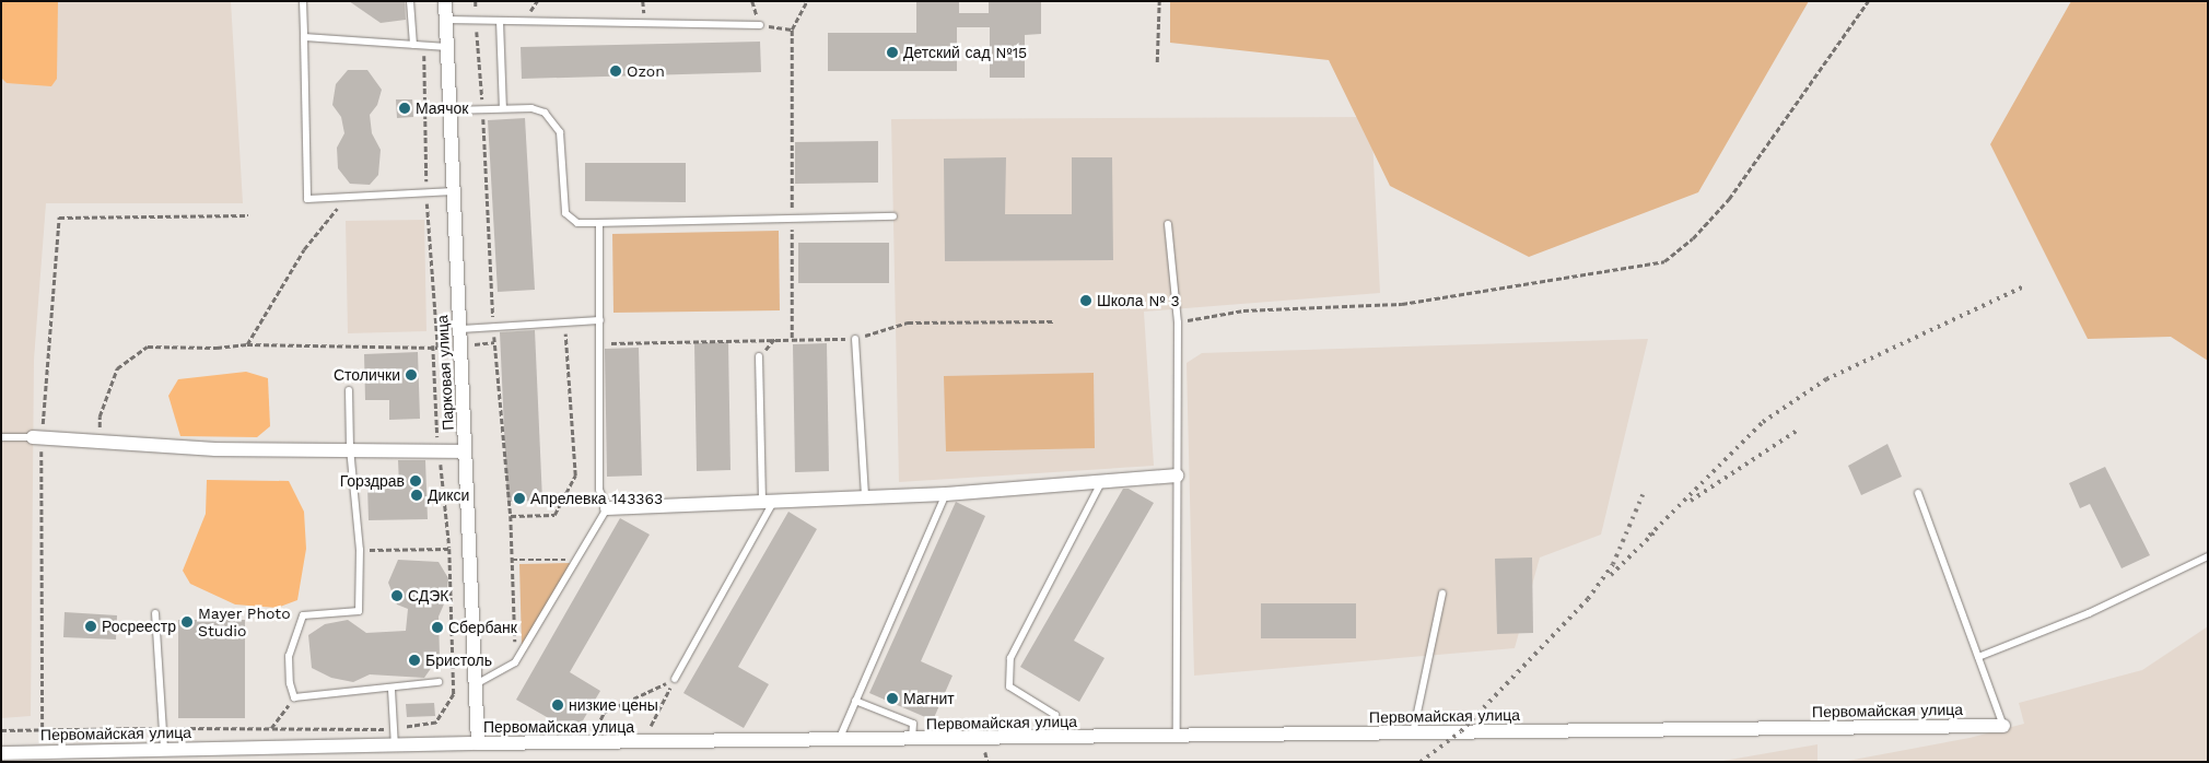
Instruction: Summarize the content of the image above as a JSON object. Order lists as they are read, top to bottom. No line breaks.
{"streets":{"street":["Парковая улица","Первомайская улица"]},"crossings":[["Парковая улица","Первомайская улица"]],"places":["Детский сад №15","Ozon","Маячок","Школа № 3","Столички","Горздрав","Дикси","Апрелевка 143363","СДЭК","Mayer Photo Studio","Росреестр","Сбербанк","Бристоль","Магнит","низкие цены"]}
